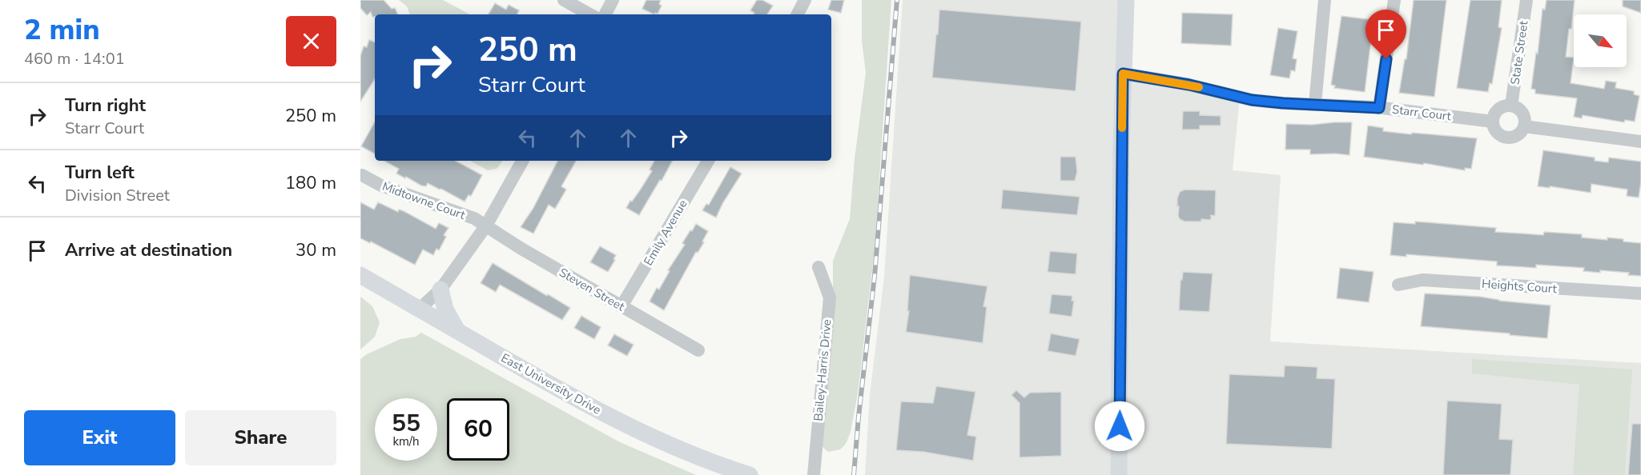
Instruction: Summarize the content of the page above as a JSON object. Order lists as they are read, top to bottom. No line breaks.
{"streets":{"main road":["East University Drive"],"street":["State Street","Starr Court","Midtowne Court","Emily Avenue","Heights Court","Steven Street","Bailey-Harris Drive"]},"crossings":[["State Street","Starr Court"],["Midtowne Court","Steven Street"],["Emily Avenue","Steven Street"]],"north":"bottom right","page":{"heading":["2 min","460 m · 14:01"],"turn":["250 m","Starr Court"],"list":[{"name":"Turn right","note":"Starr Court","value":"250 m"},{"name":"Turn left","note":"Division Street","value":"180 m"},{"name":"Arrive at destination","value":"30 m"}],"speed":"55 km/h","limit":"60","buttons":["Exit","Share"]}}
